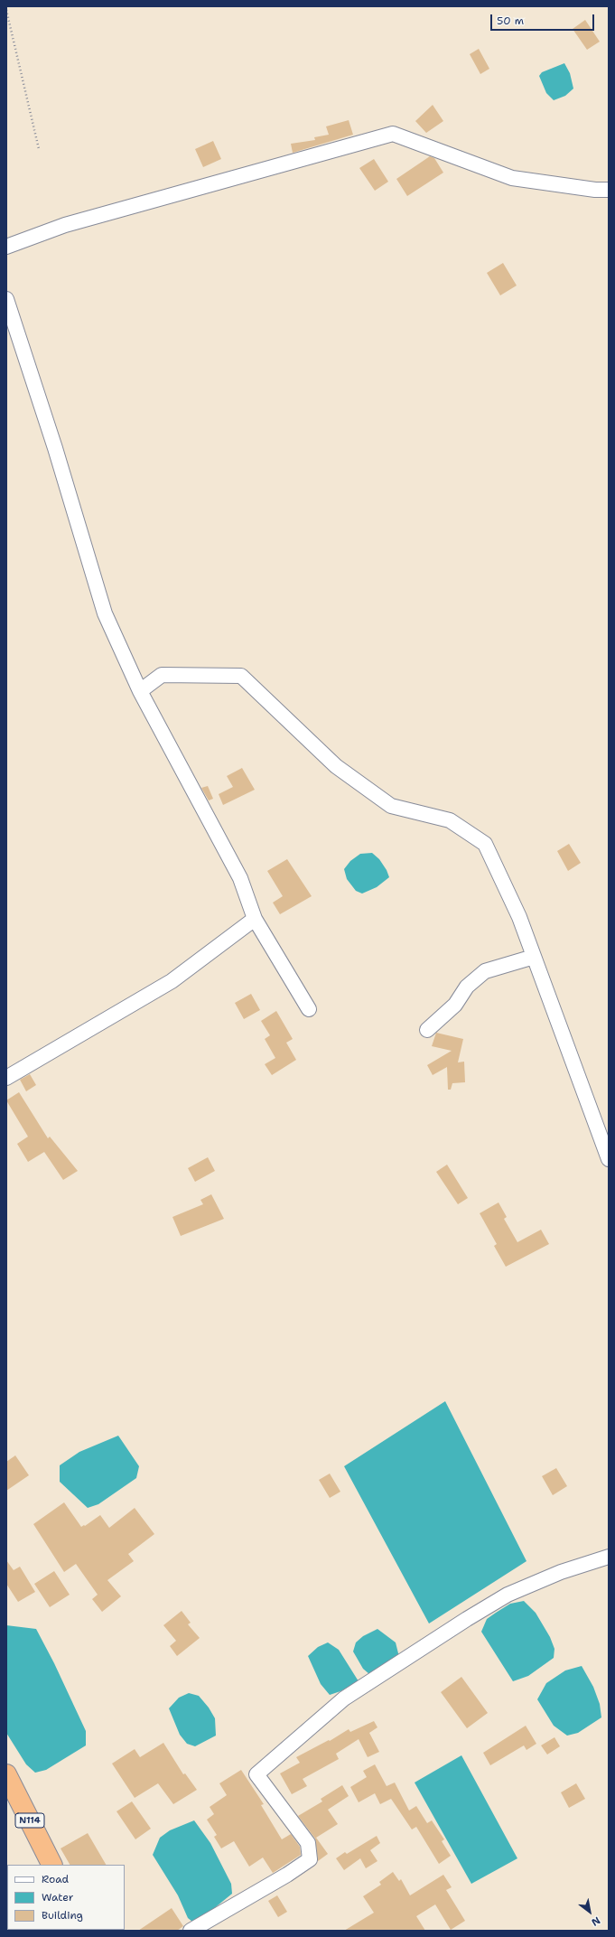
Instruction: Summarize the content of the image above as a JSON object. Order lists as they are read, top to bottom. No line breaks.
{"streets":{"highway":["N114"]},"legend":["Road","Water","Building"],"scale_bar":"50 m","north":"bottom right"}
